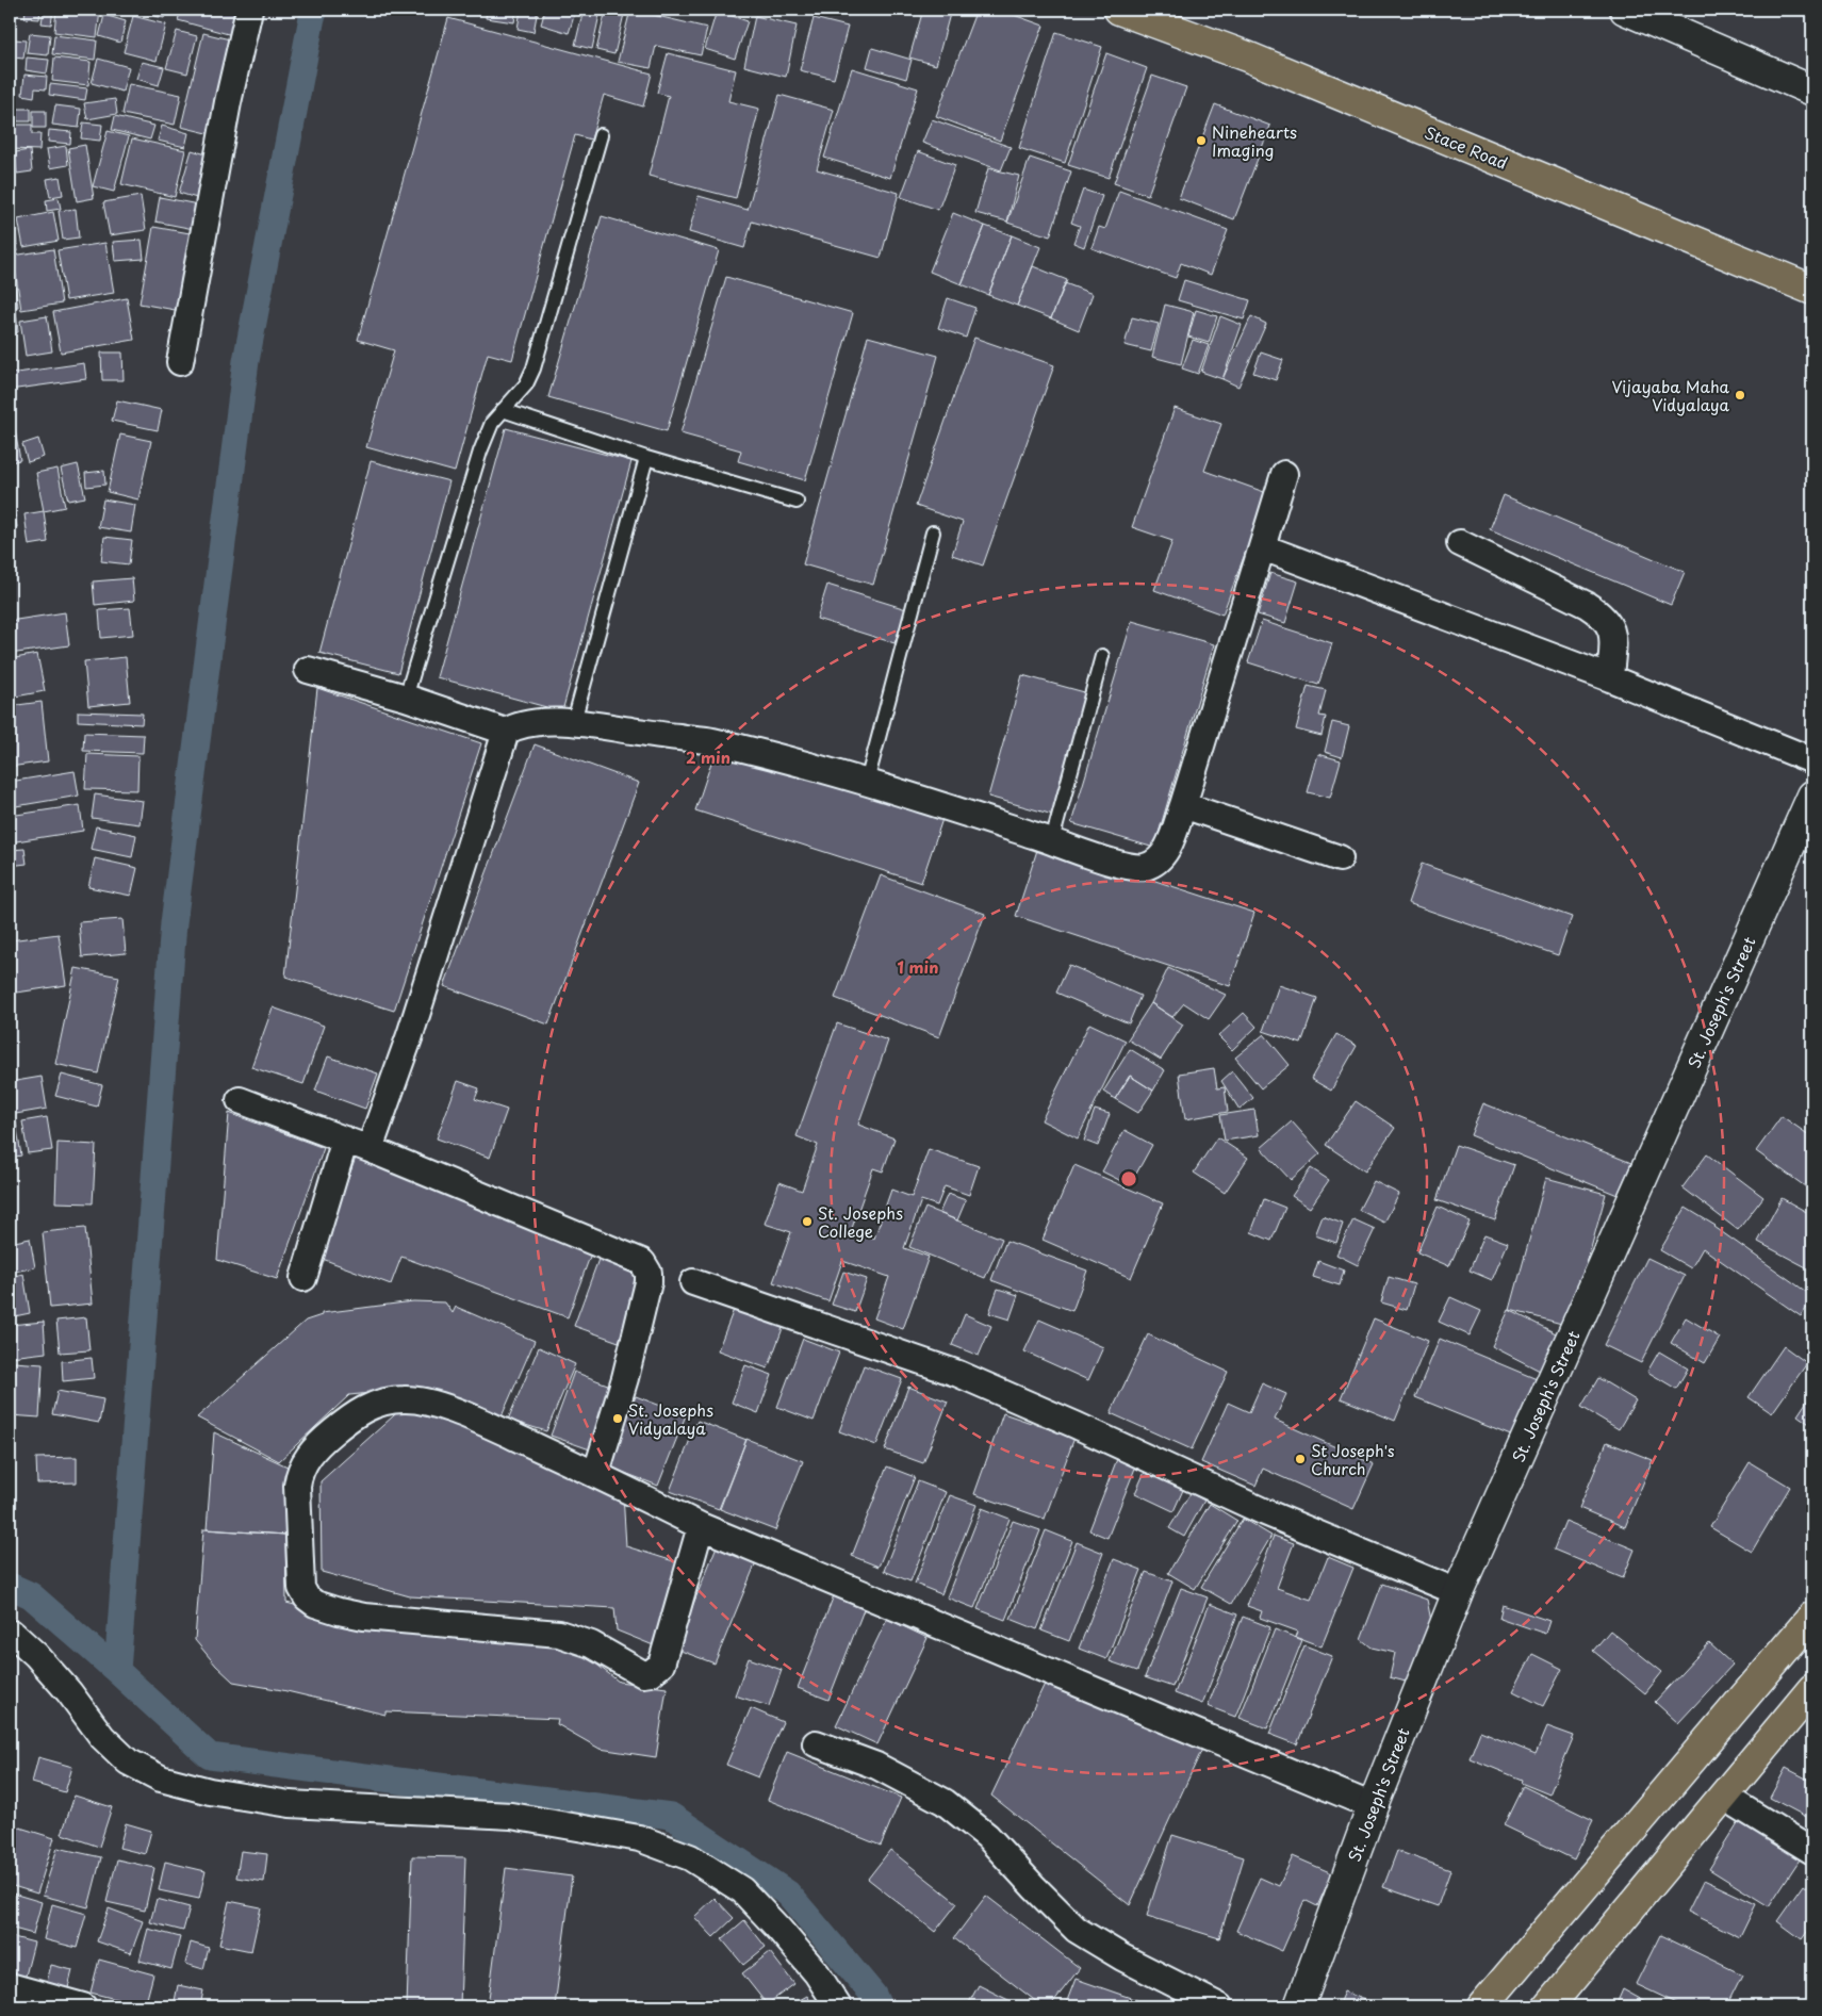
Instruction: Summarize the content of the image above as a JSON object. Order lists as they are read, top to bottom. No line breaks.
{"streets":{"main road":["Stace Road","St. Joseph's Street"]},"places":["Ninehearts Imaging","Vijayaba Maha Vidyalaya","St. Josephs College","St. Josephs Vidyalaya","St Joseph's Church"],"rings":["2 min","1 min"]}
